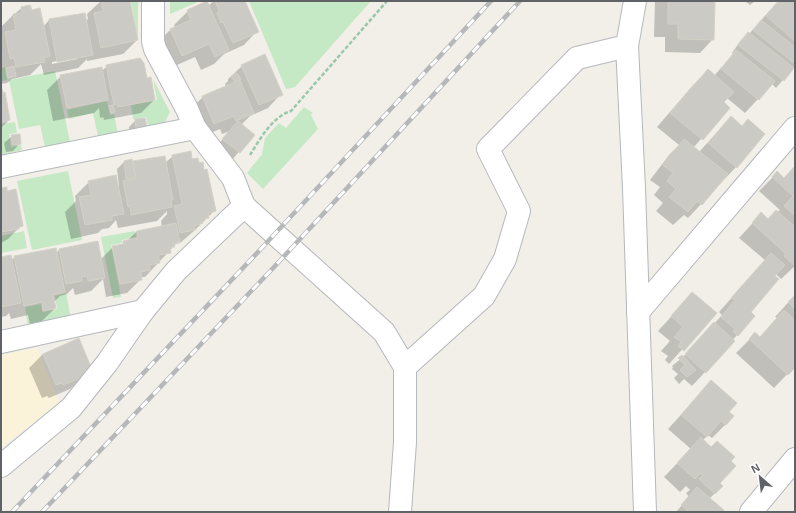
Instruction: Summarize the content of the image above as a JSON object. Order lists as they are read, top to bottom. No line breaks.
{"north":"top left"}
